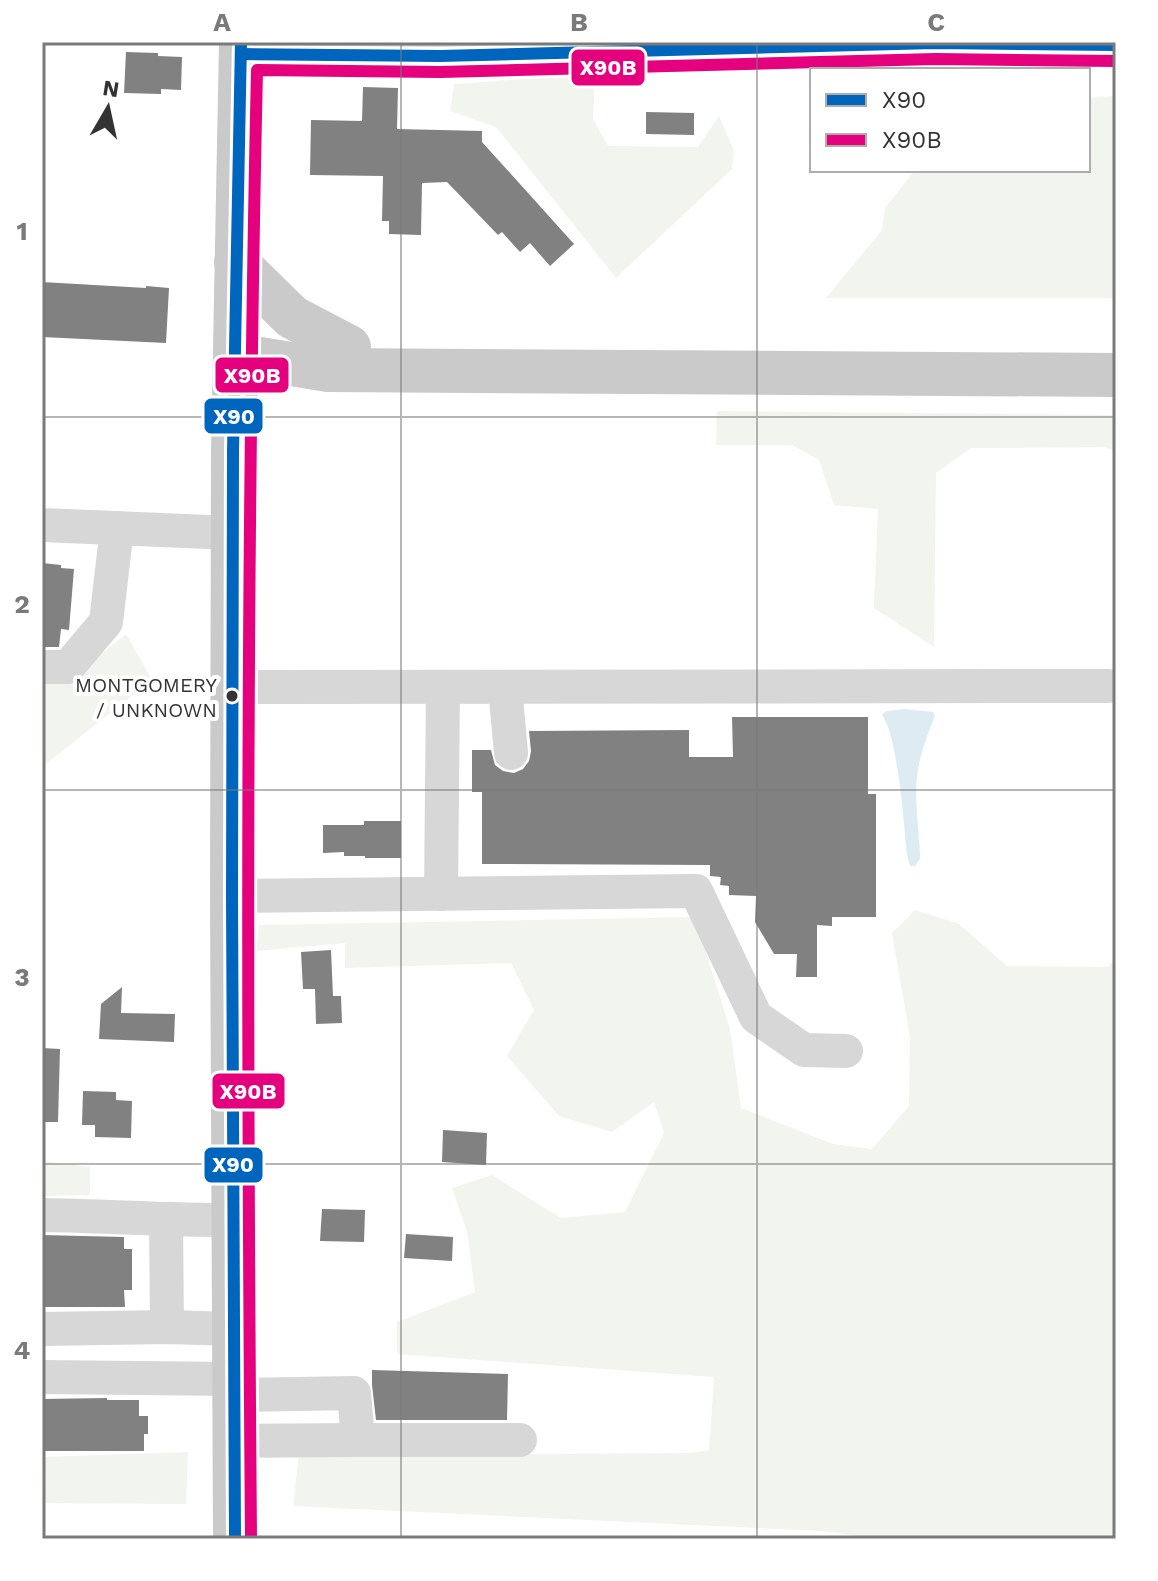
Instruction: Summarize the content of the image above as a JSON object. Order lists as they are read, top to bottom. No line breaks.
{"places":["MONTGOMERY / UNKNOWN"],"lines":["transit line X90","transit line X90B"],"legend":["X90","X90B"],"north":"top","grid":{"columns":["A","B","C"],"rows":["1","2","3","4"]}}
